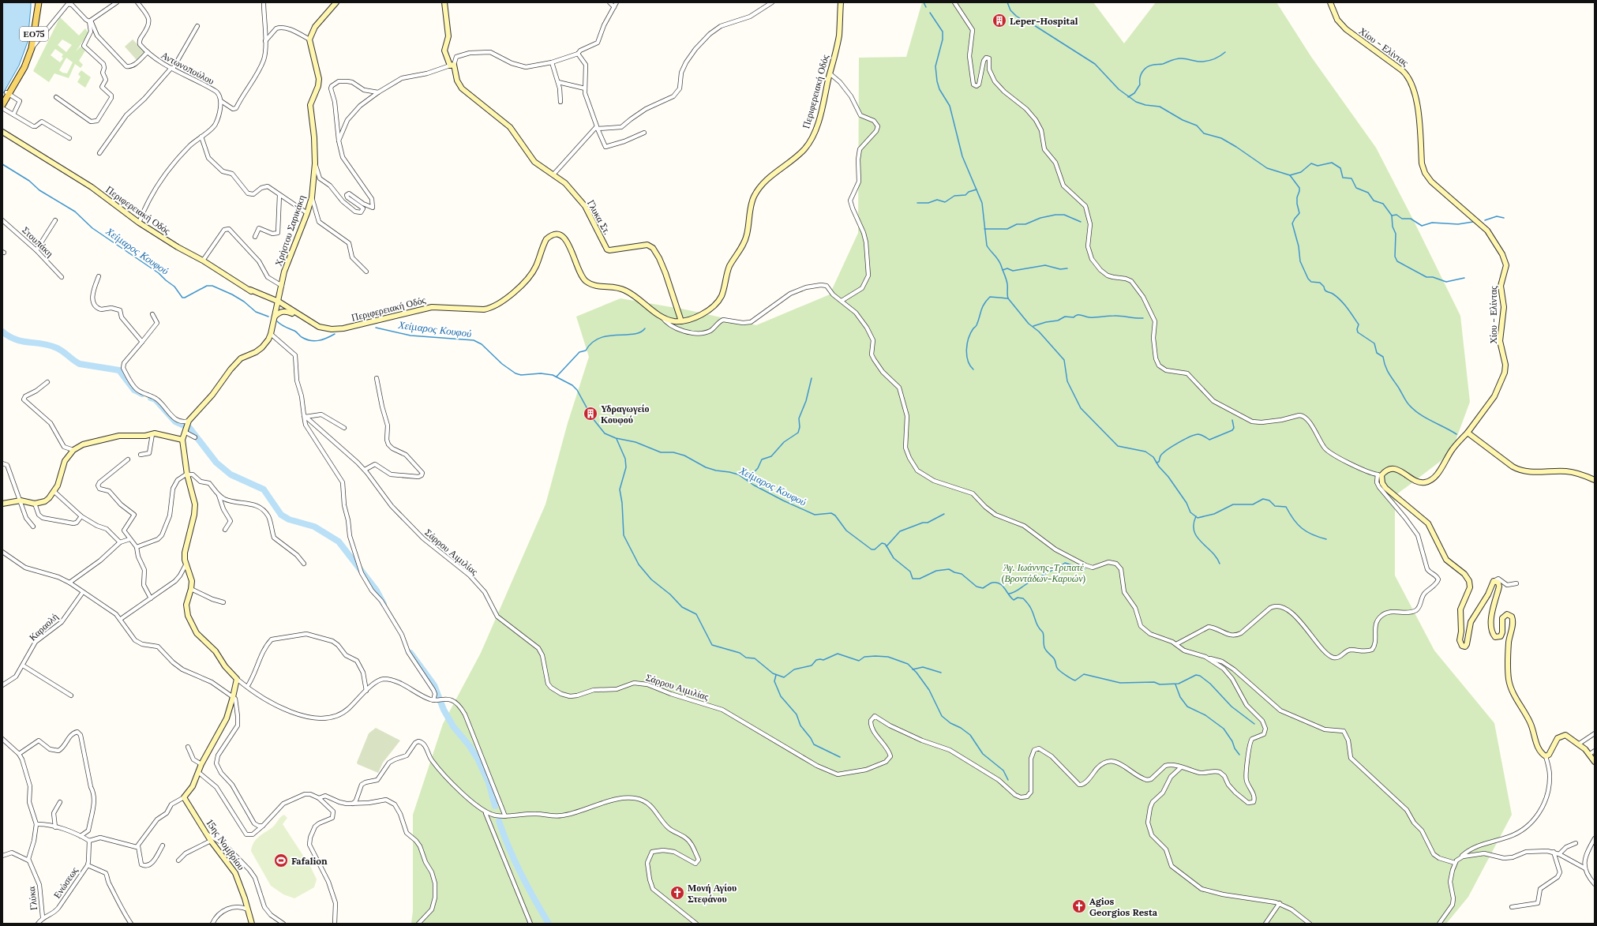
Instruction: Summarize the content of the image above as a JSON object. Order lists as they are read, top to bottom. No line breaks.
{"streets":{"main road":["ΕΟ75","Χίου - Ελίντας","Περιφερειακή Οδός","Γλυκα Στ.","Χρήστου Σαρικάκη","15ης Νομβρίου"],"street":["Αντωνοπούλου","Στουπάκη","Σάρρου Αιμιλίας","Καραολή","Ενώσεως","Γλύκα"]},"crossings":[["Περιφερειακή Οδός","Γλυκα Στ."],["Περιφερειακή Οδός","Χρήστου Σαρικάκη"],["Ενώσεως","Γλύκα"]],"water":["Χείμαρος Κουφού"],"parks":["Άγ. Ιωάννης-Τριπατέ (Βροντάδων-Καρυών)"],"places":{"building":["Leper-Hospital","Υδραγωγείο Κουφού"],"sports":["Fafalion"],"church":["Μονή Αγίου Στεφάνου","Agios Georgios Resta"]}}
